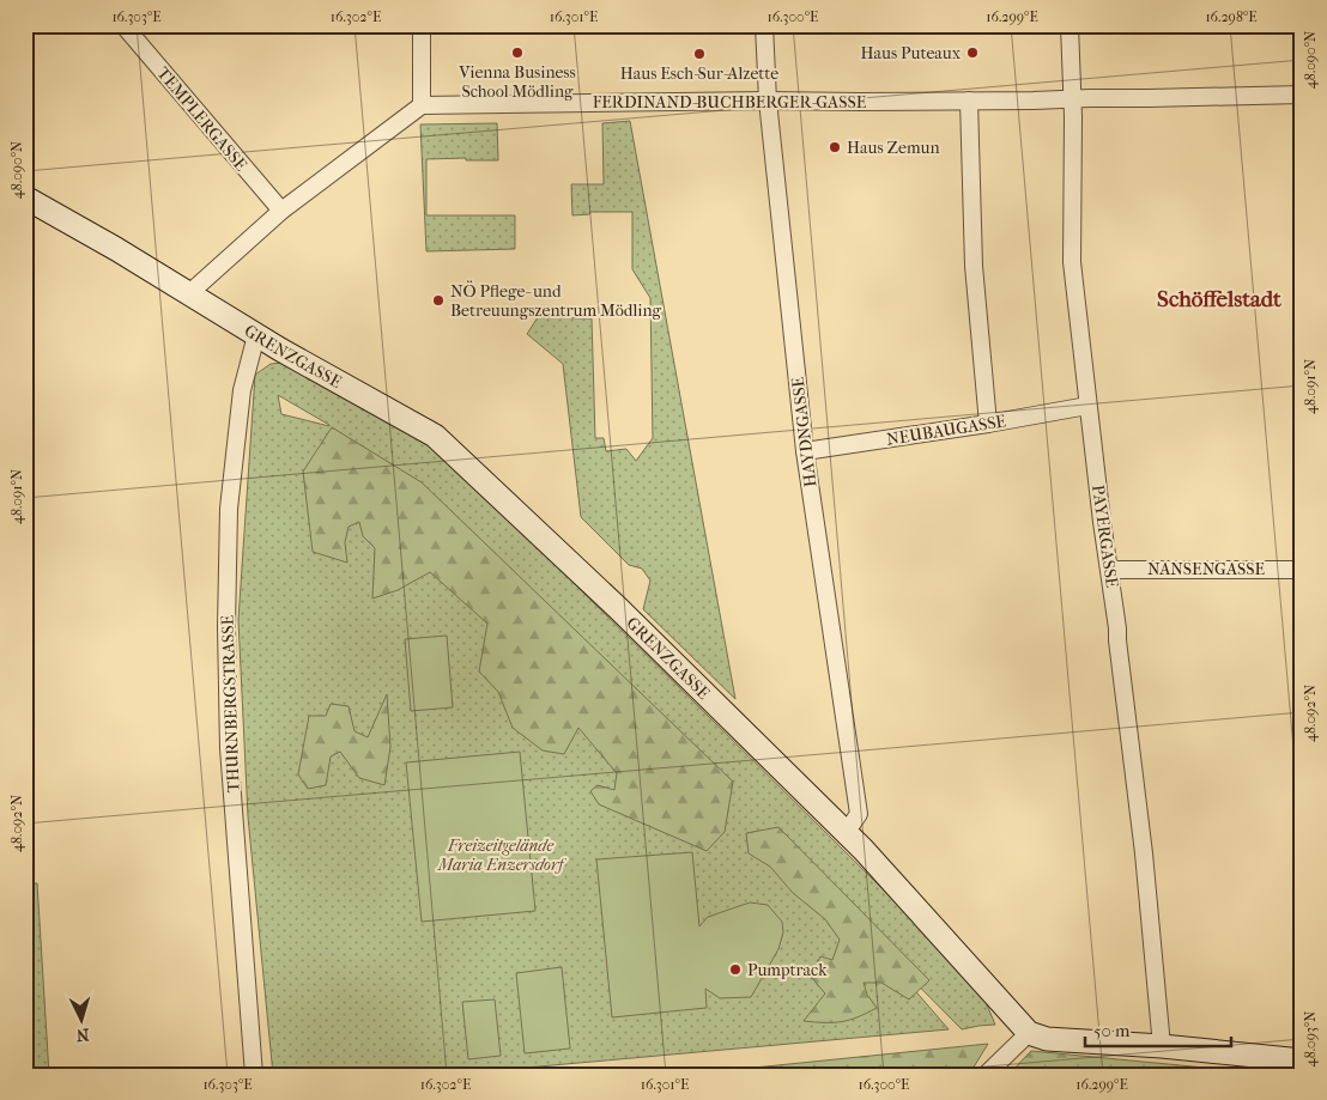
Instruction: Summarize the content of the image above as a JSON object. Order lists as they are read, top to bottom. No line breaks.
{"streets":{"street":["FERDINAND-BUCHBERGER-GASSE","TEMPLERGASSE","GRENZGASSE","NEUBAUGASSE","HAYDNGASSE","PAYERGASSE","NANSENGASSE","THURNBERGSTRASSE"]},"crossings":[["FERDINAND-BUCHBERGER-GASSE","HAYDNGASSE"],["FERDINAND-BUCHBERGER-GASSE","PAYERGASSE"],["GRENZGASSE","HAYDNGASSE"],["GRENZGASSE","THURNBERGSTRASSE"],["NEUBAUGASSE","HAYDNGASSE"],["NEUBAUGASSE","PAYERGASSE"],["PAYERGASSE","NANSENGASSE"]],"districts":["Schöffelstadt"],"parks":["Freizeitgelände Maria Enzersdorf"],"places":["Vienna Business School Mödling","Haus Puteaux","Haus Esch-Sur-Alzette","Haus Zemun","NÖ Pflege- und Betreuungszentrum Mödling","Pumptrack"],"scale_bar":"50 m","north":"bottom","coordinates":["16.303°E","16.302°E","16.301°E","16.300°E","16.299°E","16.298°E","48.090°N","48.091°N","48.092°N","48.093°N"]}
